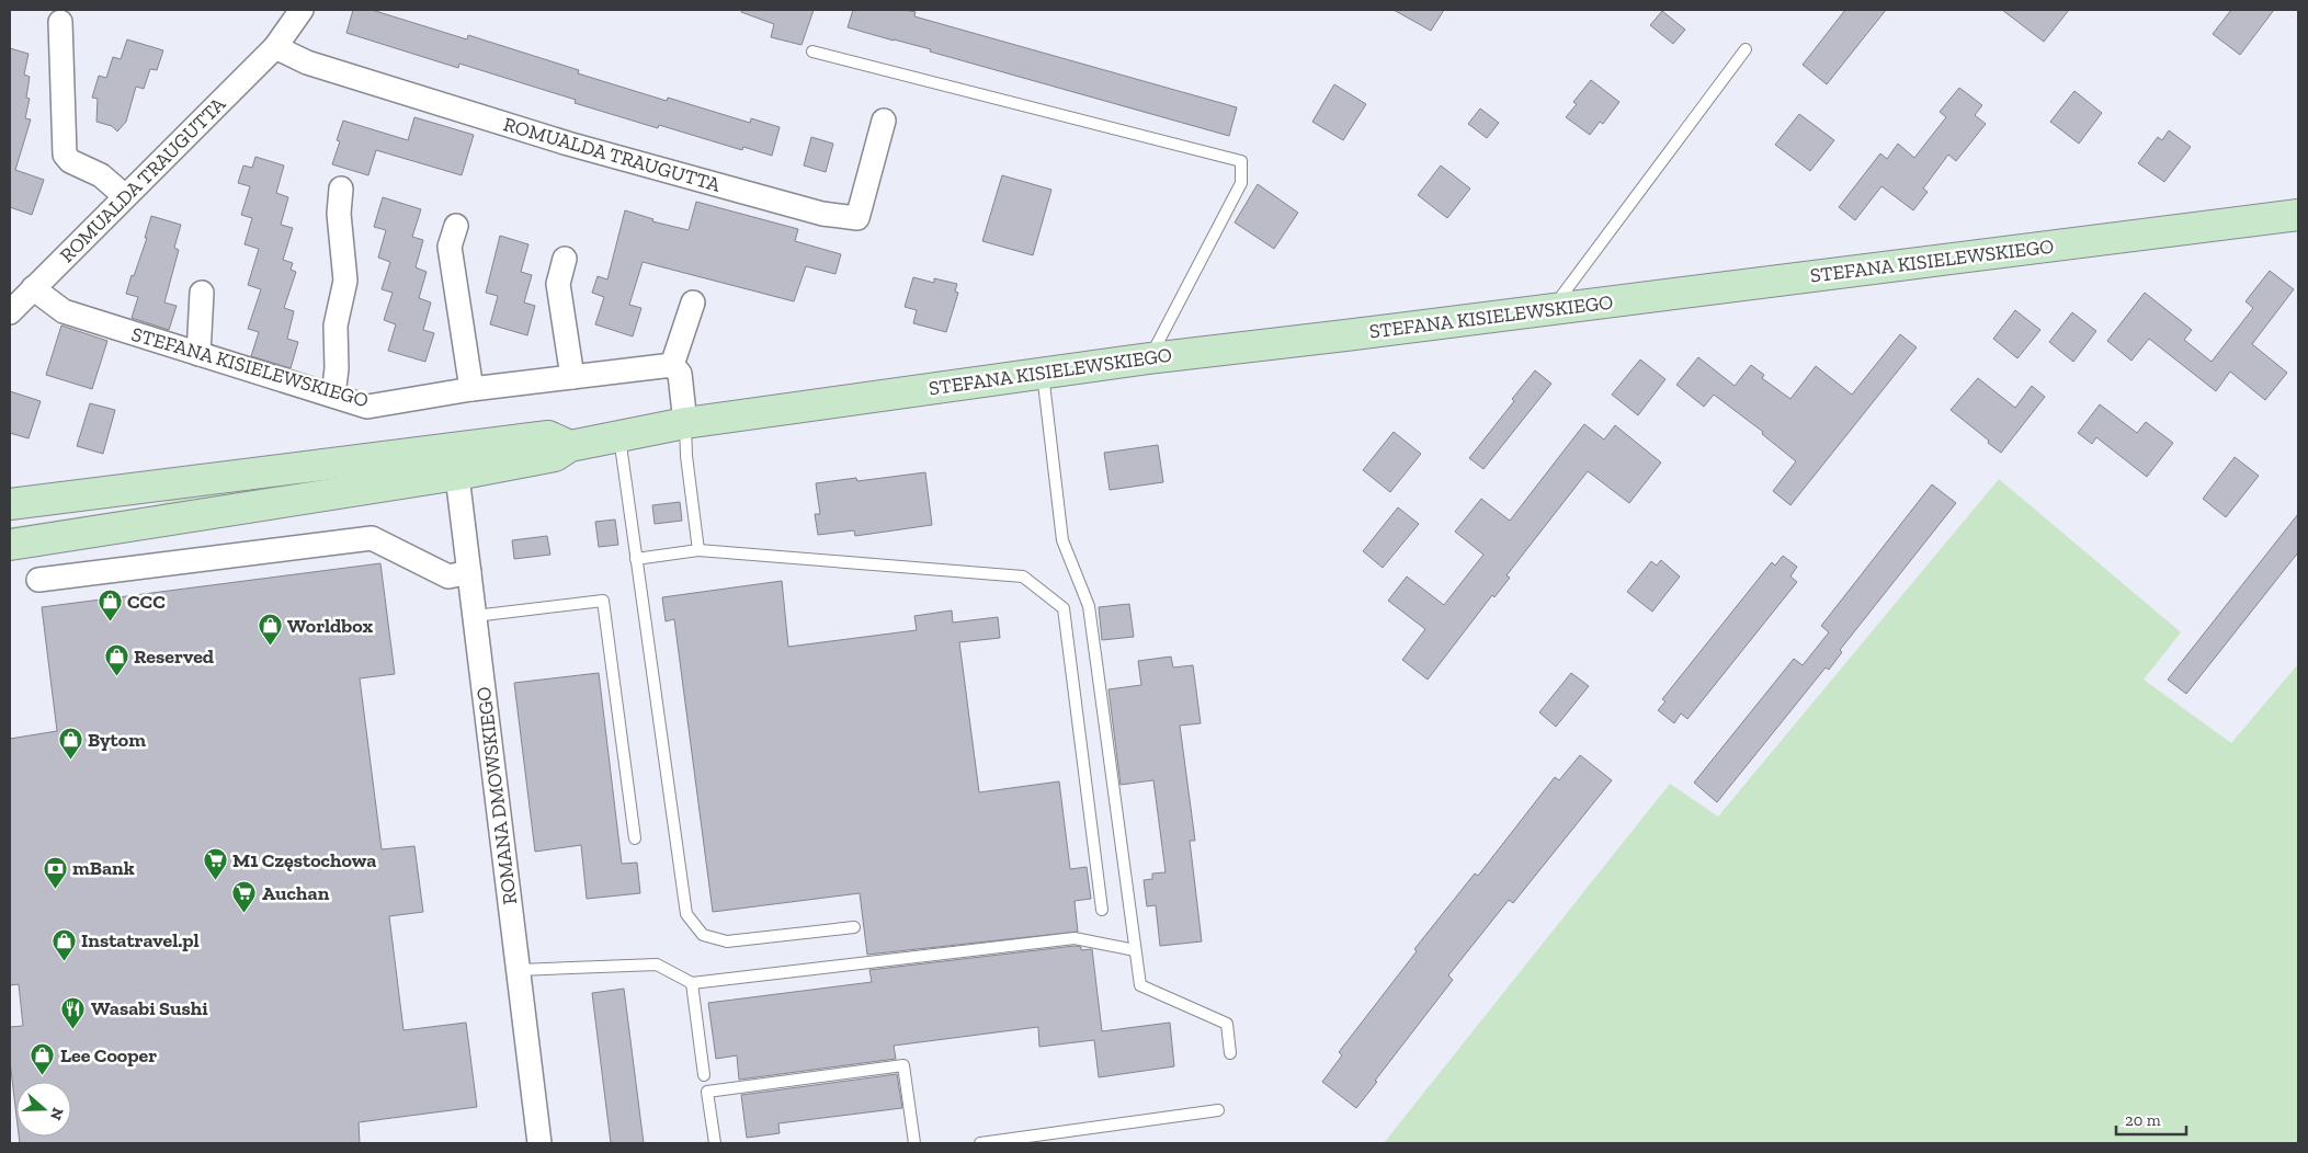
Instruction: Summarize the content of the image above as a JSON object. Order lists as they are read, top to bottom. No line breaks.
{"streets":{"main road":["STEFANA KISIELEWSKIEGO"],"street":["ROMUALDA TRAUGUTTA","ROMANA DMOWSKIEGO"]},"crossings":[["ROMUALDA TRAUGUTTA","STEFANA KISIELEWSKIEGO"],["STEFANA KISIELEWSKIEGO","ROMANA DMOWSKIEGO"]],"places":{"shop":["CCC","Worldbox","Reserved","Bytom","Instatravel.pl","Lee Cooper"],"supermarket":["M1 Częstochowa","Auchan"],"bank":["mBank"],"restaurant":["Wasabi Sushi"]},"scale_bar":"20 m","north":"right"}
